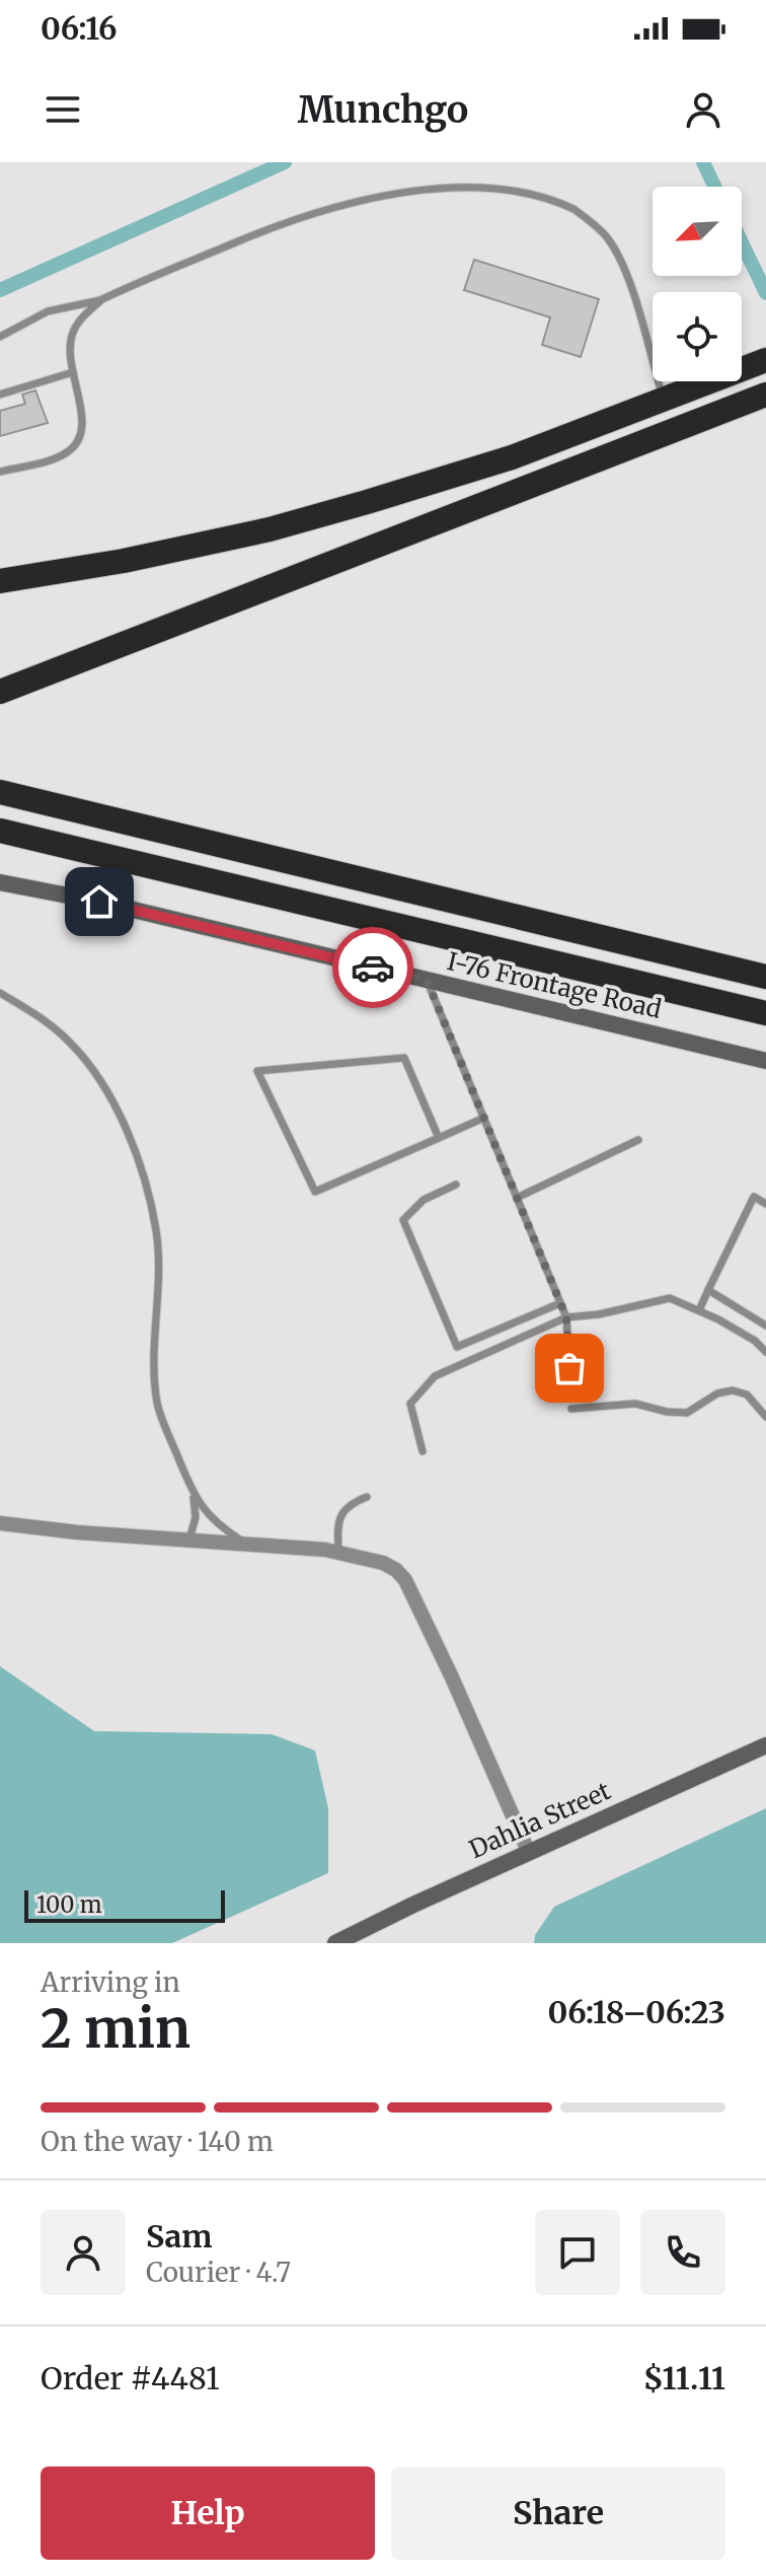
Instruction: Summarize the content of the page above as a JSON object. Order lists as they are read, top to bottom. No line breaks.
{"streets":{"street":["I-76 Frontage Road","Dahlia Street"]},"scale_bar":"100 m","north":"bottom left","page":{"status":"06:16","header":"Munchgo","scale":"100 m","heading":["2 min","Arriving in","06:18–06:23"],"panel":["Sam","Courier · 4.7","Order #4481","$11.11"],"bar":"On the way · 140 m","buttons":["Help","Share"]}}
